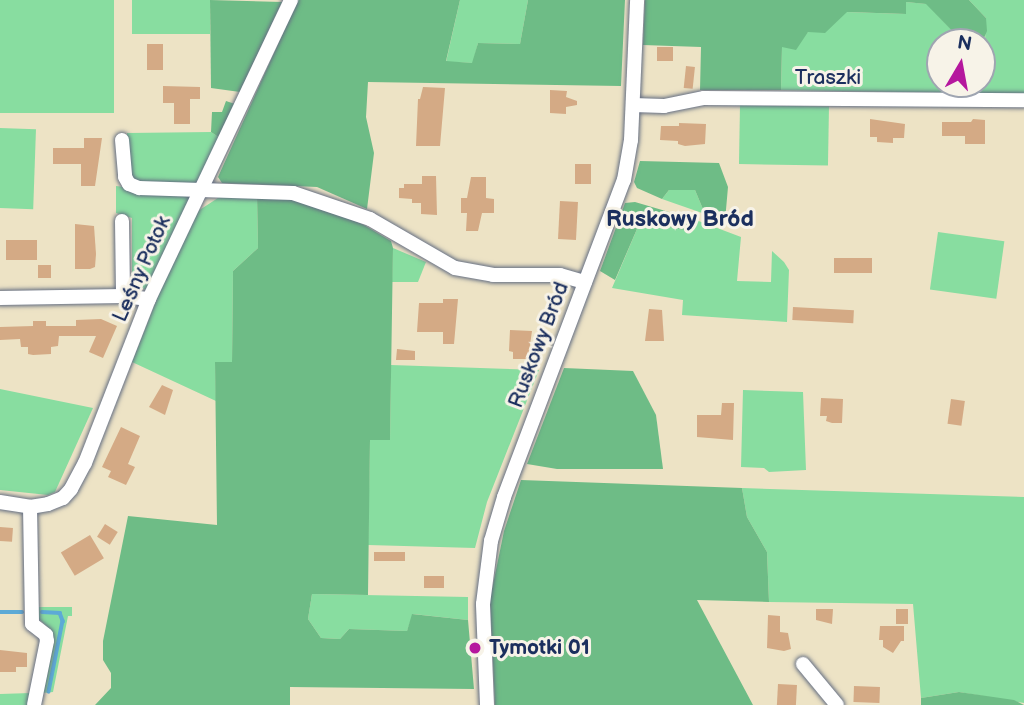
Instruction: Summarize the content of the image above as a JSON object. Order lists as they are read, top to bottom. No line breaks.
{"streets":{"street":["Traszki","Leśny Potok","Ruskowy Bród"]},"crossings":[["Traszki","Ruskowy Bród"]],"districts":["Ruskowy Bród"],"places":["Tymotki 01"],"north":"top"}
